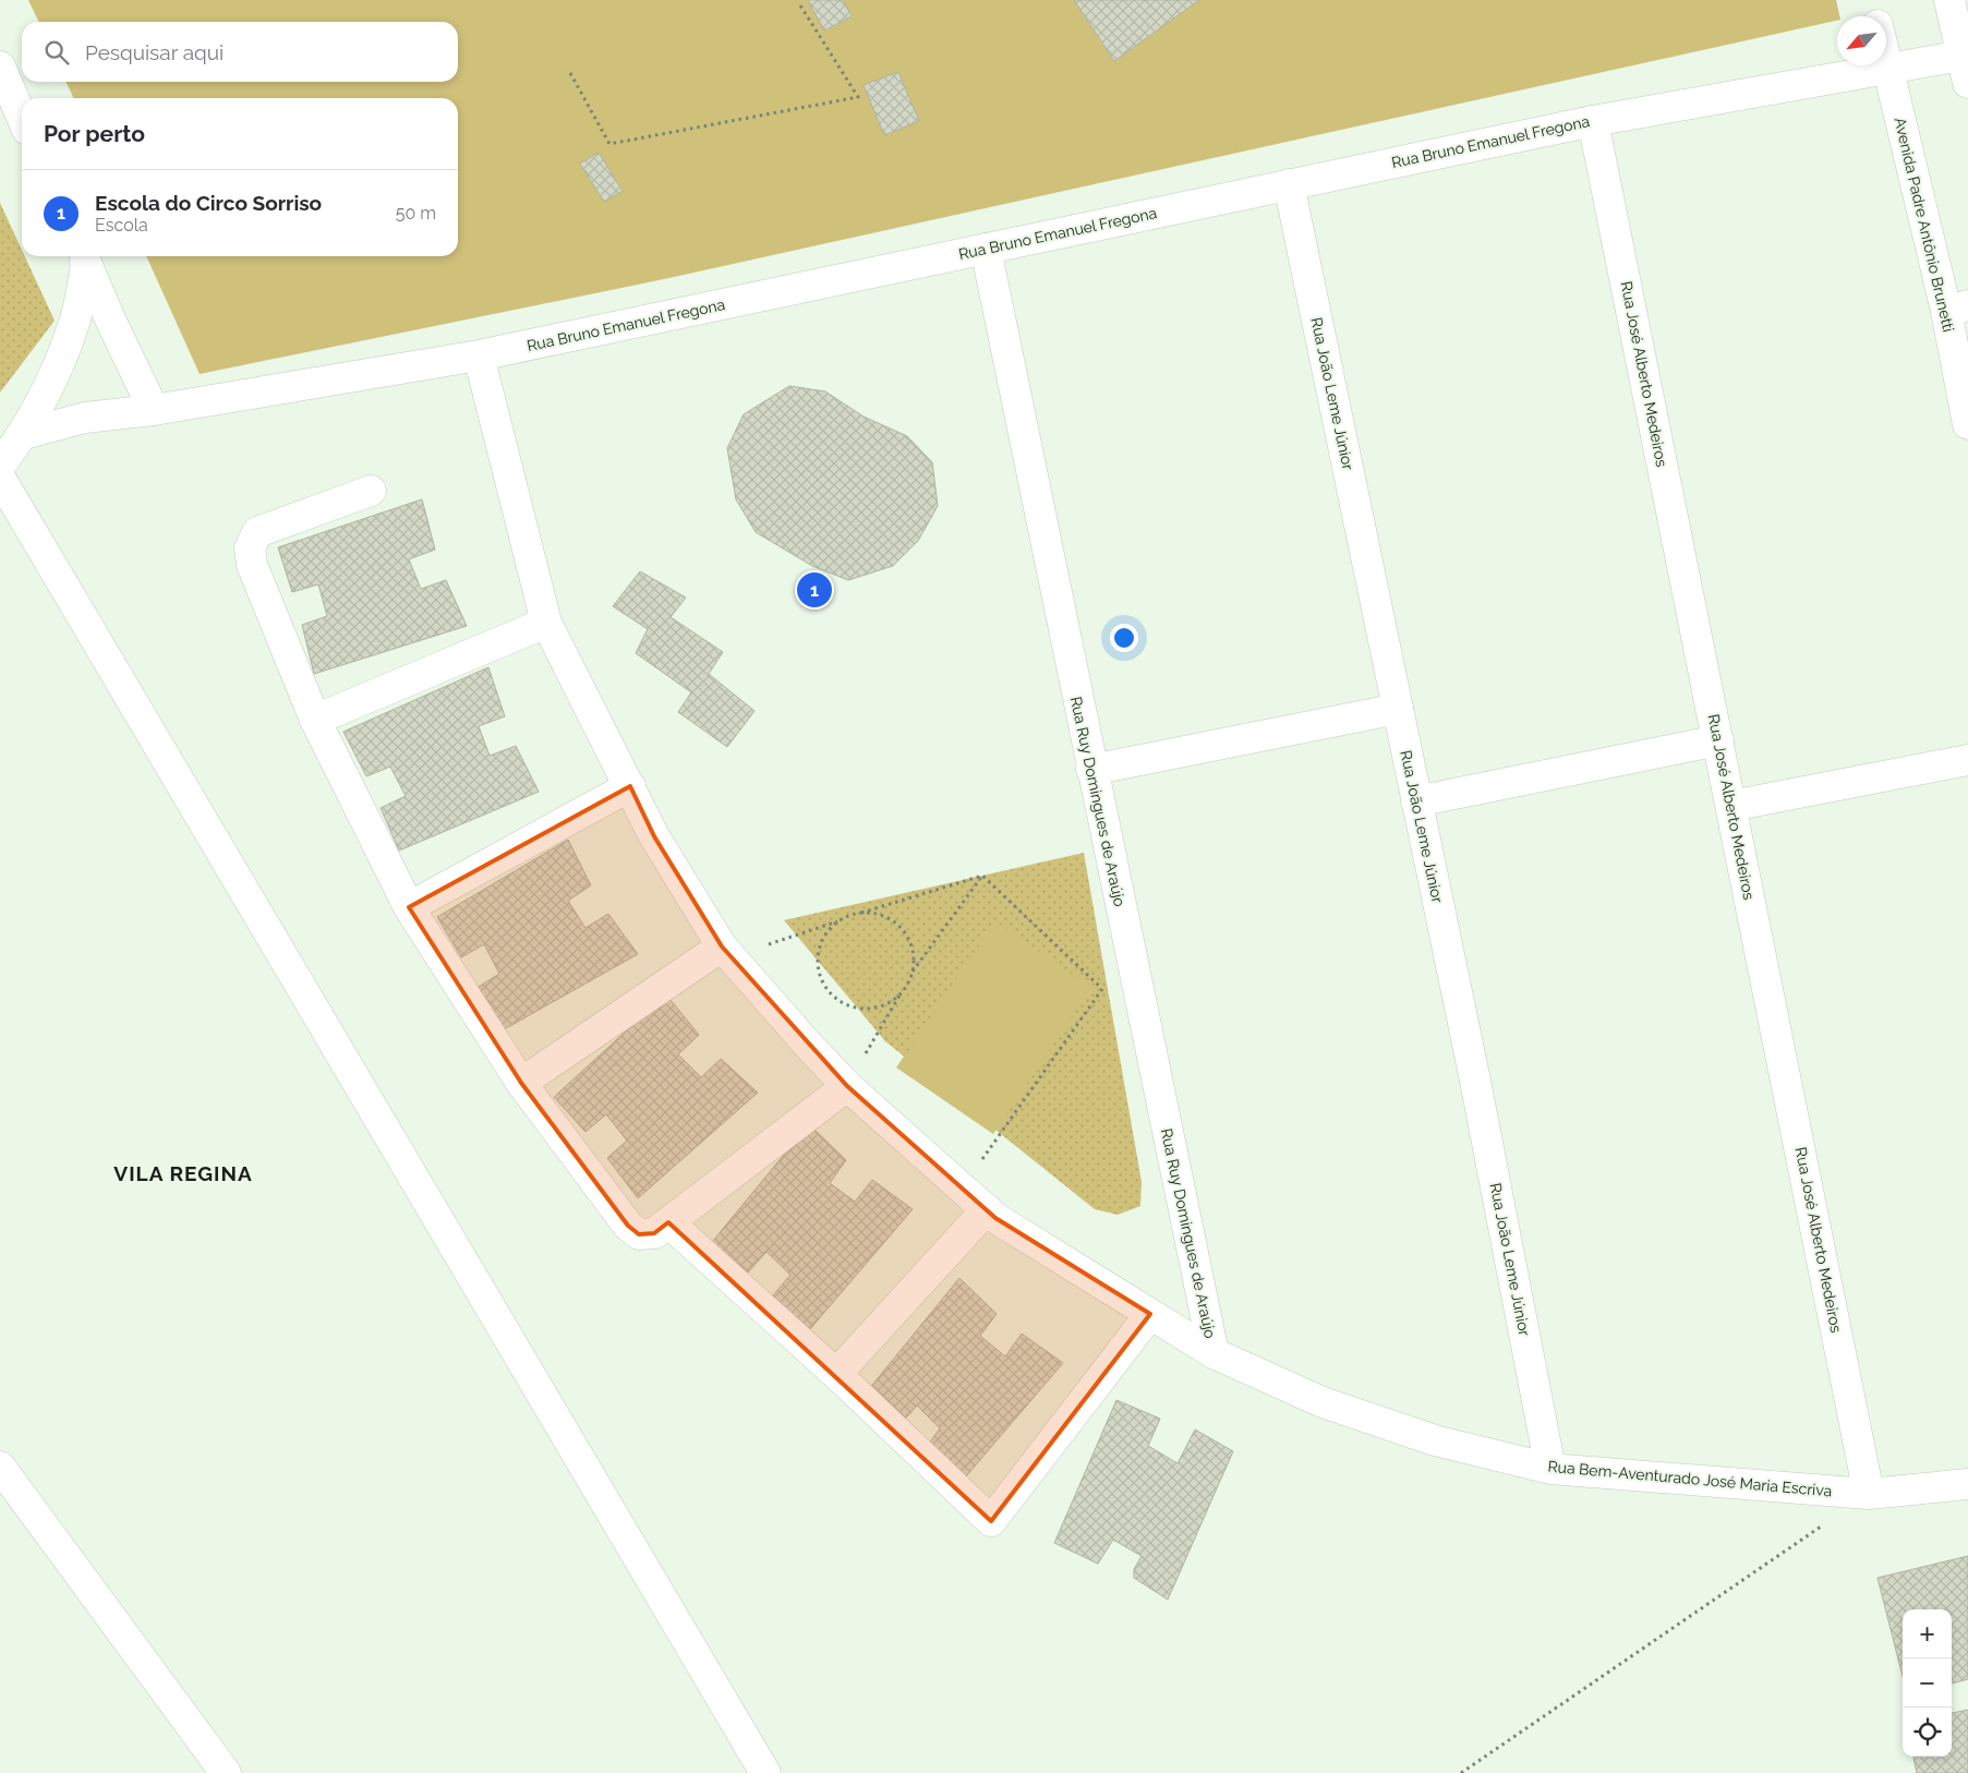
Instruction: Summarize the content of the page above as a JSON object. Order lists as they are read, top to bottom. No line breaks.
{"streets":{"street":["Rua Bruno Emanuel Fregona","Avenida Padre Antônio Brunetti","Rua José Alberto Medeiros","Rua João Leme Júnior","Rua Ruy Domingues de Araújo","Rua Bem-Aventurado José Maria Escriva"]},"crossings":[["Rua Bruno Emanuel Fregona","Avenida Padre Antônio Brunetti"],["Rua Bruno Emanuel Fregona","Rua José Alberto Medeiros"],["Rua Bruno Emanuel Fregona","Rua João Leme Júnior"],["Rua Bruno Emanuel Fregona","Rua Ruy Domingues de Araújo"],["Rua Bruno Emanuel Fregona","Rua Bem-Aventurado José Maria Escriva"],["Rua José Alberto Medeiros","Rua Bem-Aventurado José Maria Escriva"],["Rua João Leme Júnior","Rua Bem-Aventurado José Maria Escriva"],["Rua Ruy Domingues de Araújo","Rua Bem-Aventurado José Maria Escriva"]],"districts":["VILA REGINA"],"north":"bottom left","page":{"search":"Pesquisar aqui","heading":"Por perto","list":[{"mark":"1","name":"Escola do Circo Sorriso","note":"Escola","value":"50 m"}],"pins":"1","map_buttons":["+","−"]}}
